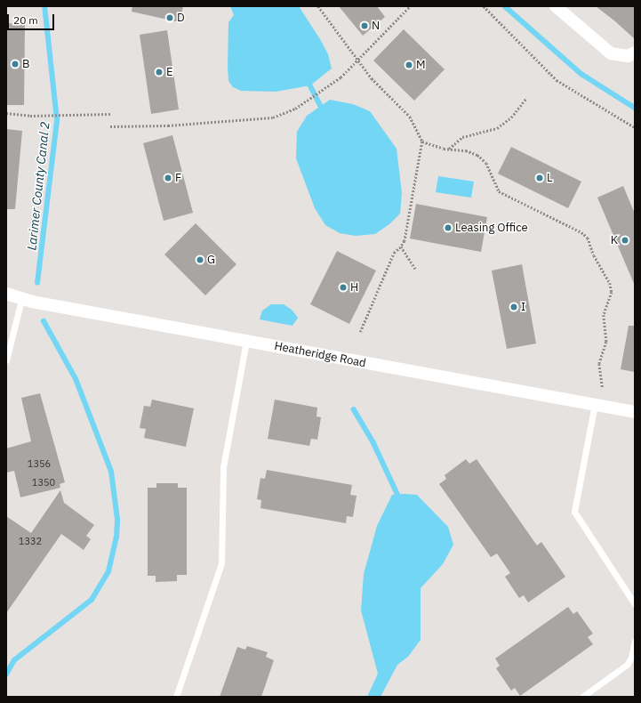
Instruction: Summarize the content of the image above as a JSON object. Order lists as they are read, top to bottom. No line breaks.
{"streets":{"street":["Heatheridge Road"]},"water":["Larimer County Canal 2"],"places":["D","N","B","M","E","F","L","Leasing Office","K","G","H","I"],"house_numbers":["1356","1350","1332"],"scale_bar":"20 m"}
